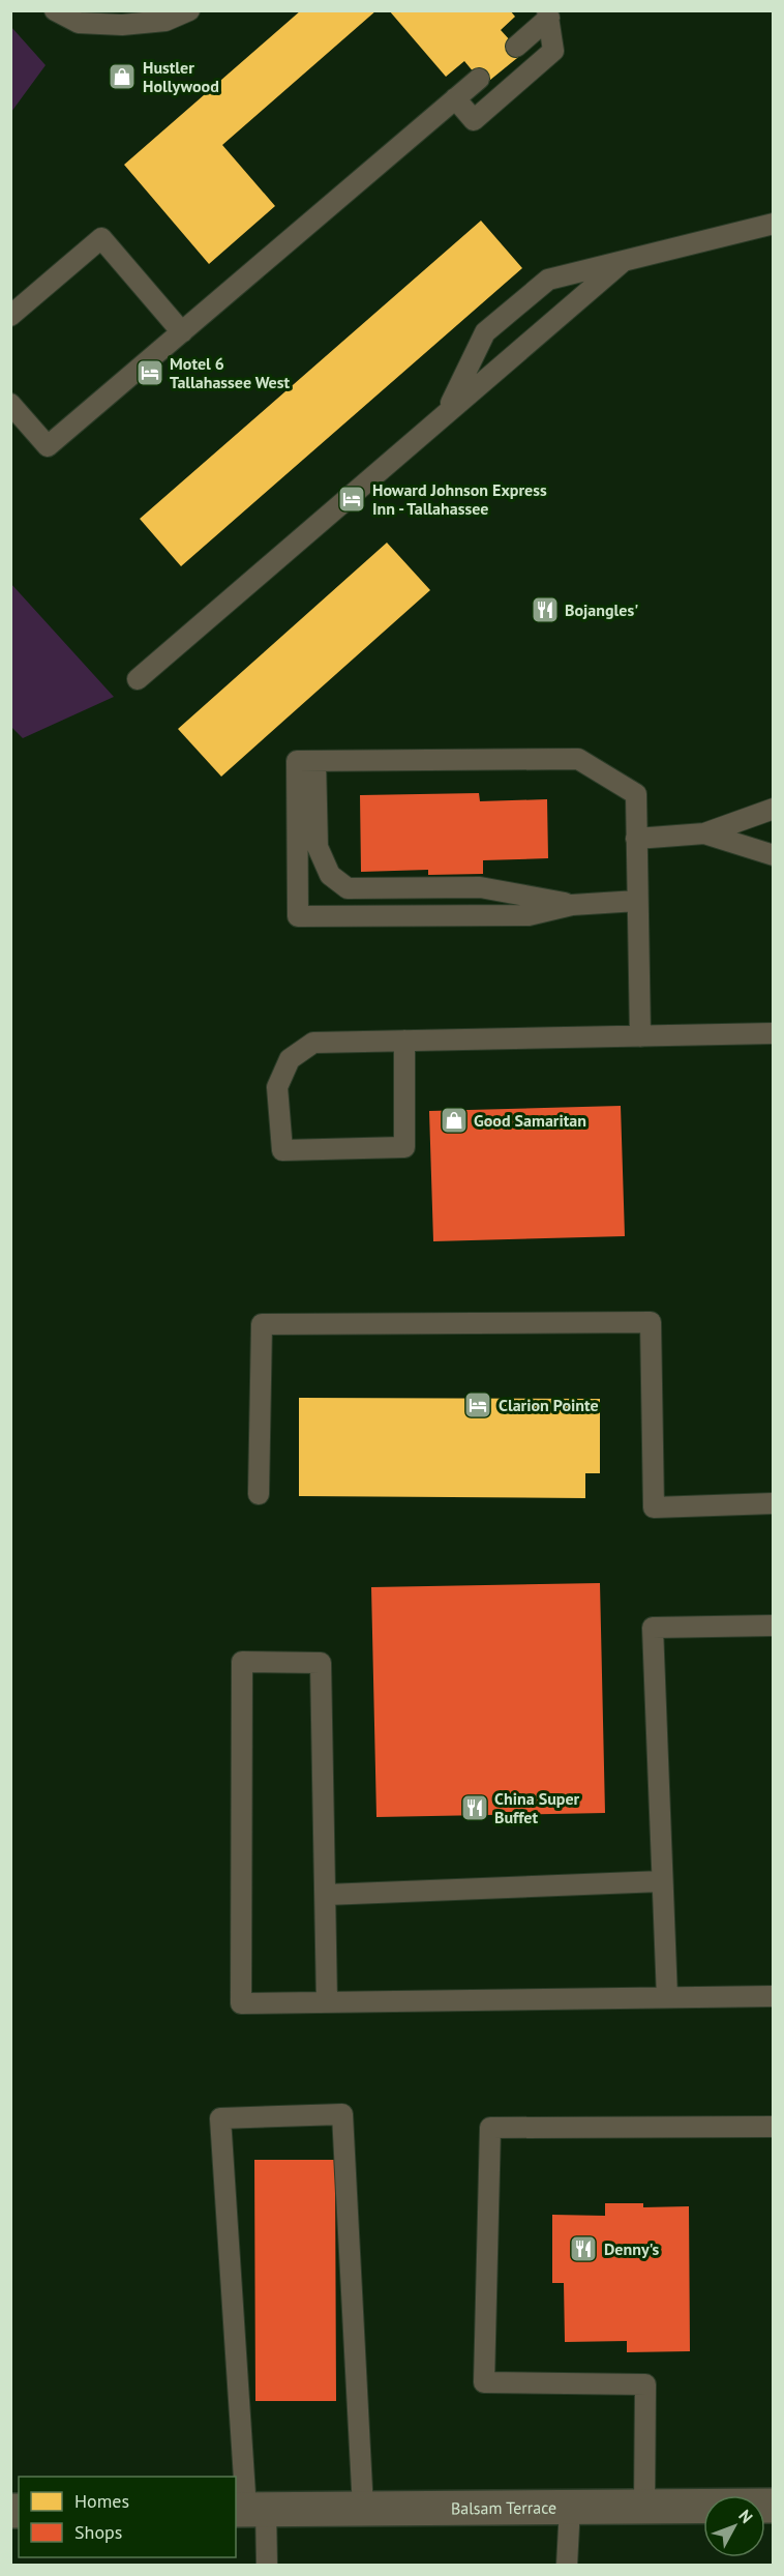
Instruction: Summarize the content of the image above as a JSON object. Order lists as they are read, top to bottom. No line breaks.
{"streets":{"street":["Balsam Terrace"]},"places":{"shop":["Hustler Hollywood","Good Samaritan"],"hotel":["Motel 6 Tallahassee West","Howard Johnson Express Inn - Tallahassee","Clarion Pointe"],"restaurant":["Bojangles'","China Super Buffet","Denny's"]},"legend":["Homes","Shops"],"north":"top right"}
